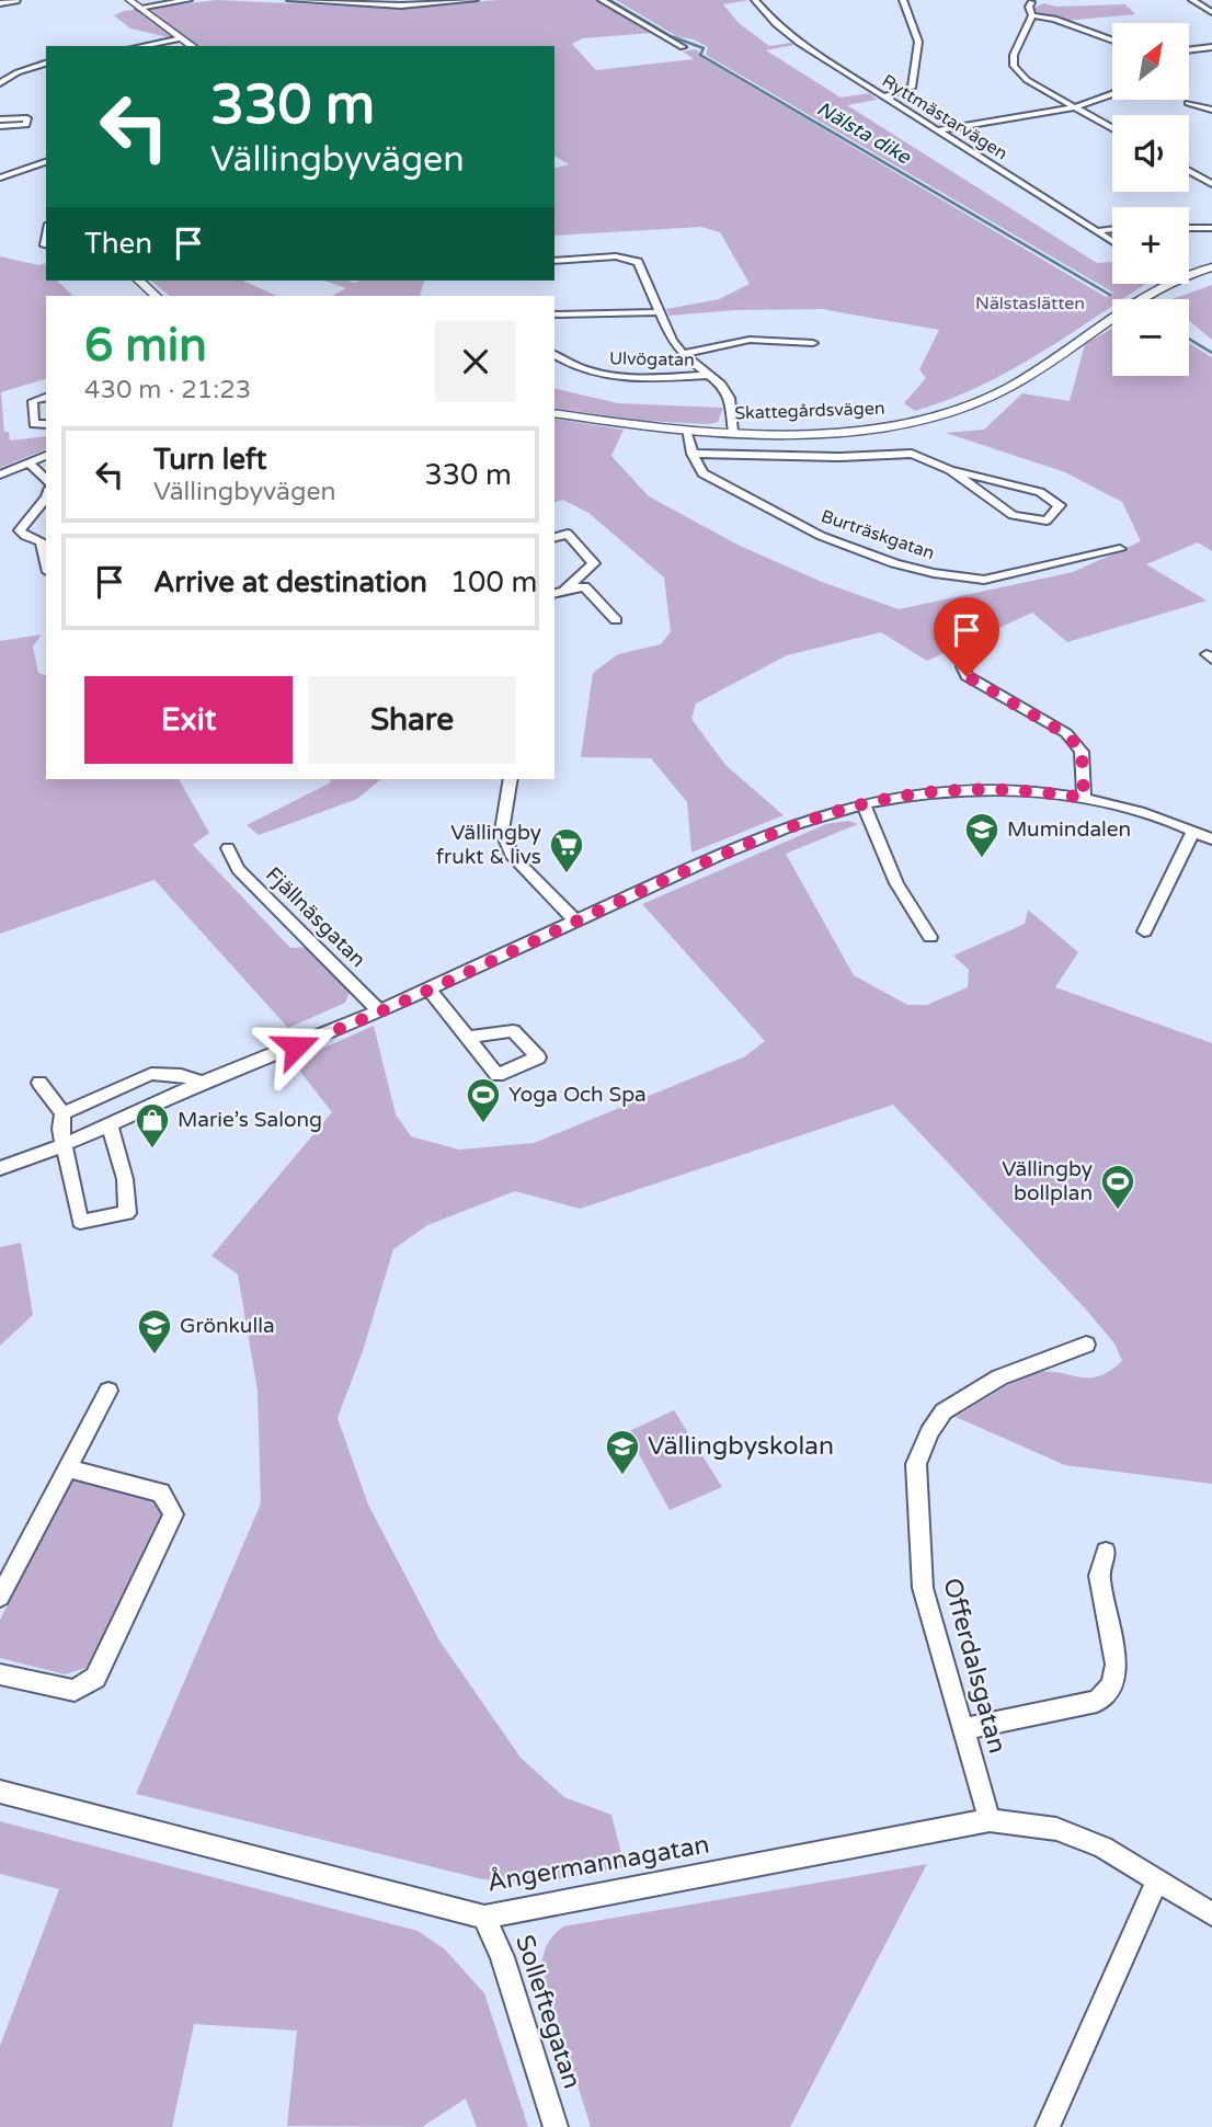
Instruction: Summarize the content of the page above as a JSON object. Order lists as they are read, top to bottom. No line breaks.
{"streets":{"street":["Ryttmästarvägen","Ulvögatan","Skattegårdsvägen","Burträskgatan","Fjällnäsgatan","Offerdalsgatan","Ångermannagatan","Solleftegatan"]},"crossings":[["Skattegårdsvägen","Burträskgatan"],["Offerdalsgatan","Ångermannagatan"],["Ångermannagatan","Solleftegatan"]],"water":["Nälsta dike"],"parks":["Nälstaslätten"],"places":{"school or university":["Mumindalen","Grönkulla","Vällingbyskolan"],"supermarket":["Vällingby frukt & livs"],"sports":["Yoga Och Spa","Vällingby bollplan"],"shop":["Marie’s Salong"]},"north":"top right","page":{"map_buttons":["+","−"],"turn":["330 m","Vällingbyvägen"],"then":"Then","heading":["6 min","430 m · 21:23"],"list":[{"name":"Turn left","note":"Vällingbyvägen","value":"330 m"},{"name":"Arrive at destination","value":"100 m"}],"buttons":["Exit","Share"]}}
